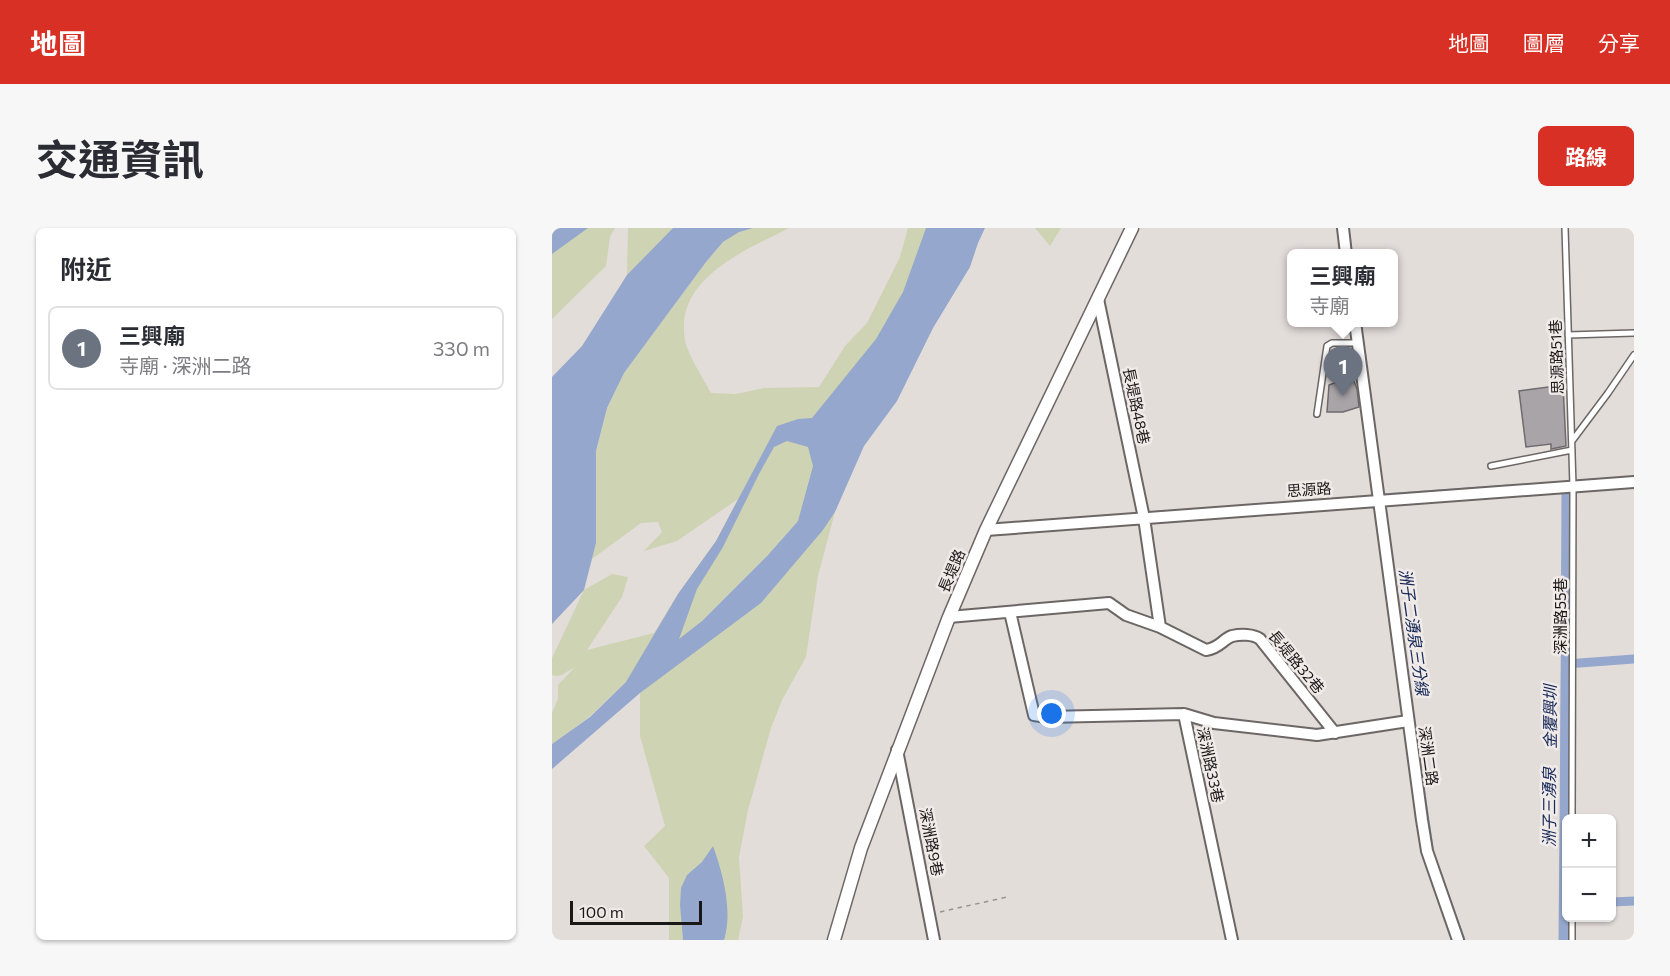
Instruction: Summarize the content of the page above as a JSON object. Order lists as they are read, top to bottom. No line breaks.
{"streets":{"street":["長堤路48巷","思源路","長堤路","長堤路32巷","深洲二路","深洲路33巷","深洲路9巷"],"lane":["思源路51巷","深洲路55巷"]},"crossings":[["思源路51巷","思源路"],["思源路51巷","深洲路55巷"],["長堤路48巷","思源路"],["長堤路48巷","長堤路"],["思源路","長堤路"],["思源路","深洲路55巷"],["思源路","深洲二路"],["長堤路","長堤路32巷"],["長堤路","深洲路9巷"],["長堤路32巷","深洲路33巷"],["深洲二路","深洲路33巷"]],"water":["洲子二湧泉三分線","金覆興圳","洲子三湧泉"],"scale_bar":"100 m","page":{"header":"地圖","nav":["地圖","圖層","分享"],"title":"交通資訊","buttons":"路線","heading":"附近","popup":["三興廟","寺廟"],"list":[{"mark":"1","name":"三興廟","note":"寺廟 · 深洲二路","value":"330 m"}],"pins":"1","map_buttons":["+","−"],"scale":"100 m"}}
